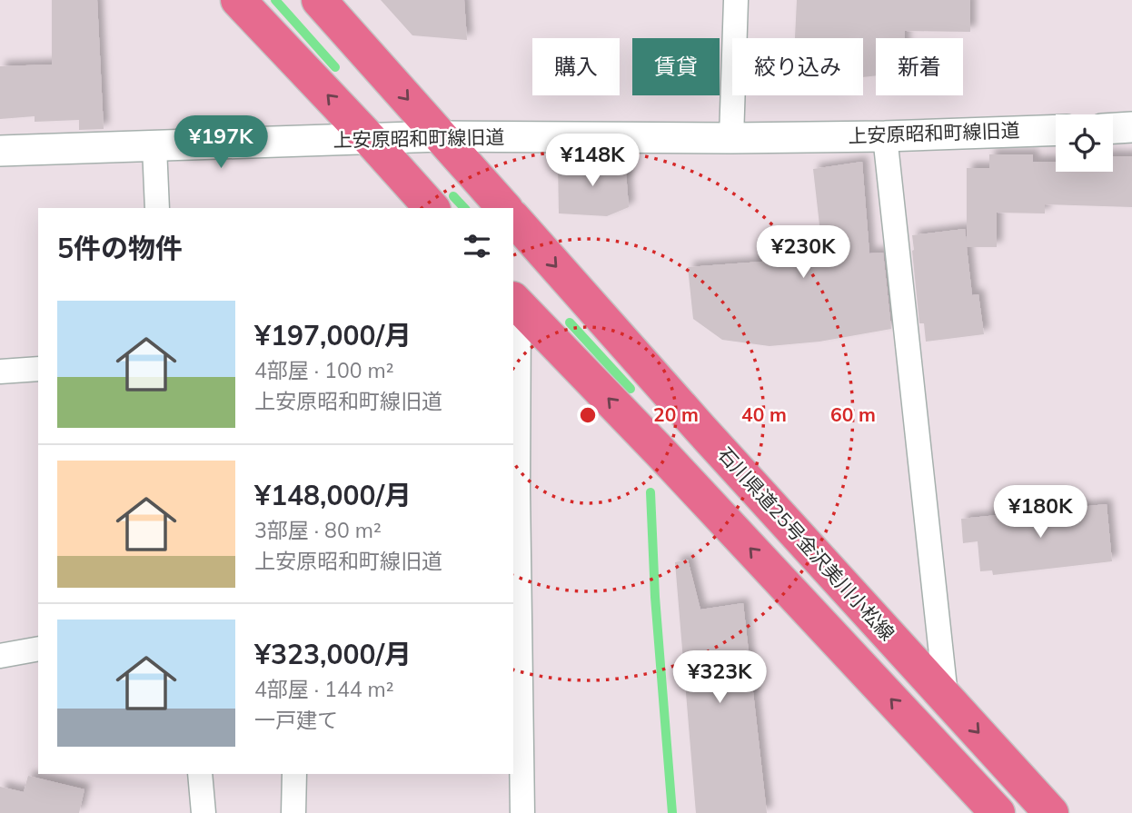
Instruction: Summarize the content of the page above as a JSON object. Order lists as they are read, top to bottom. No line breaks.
{"streets":{"main road":["石川県道25号金沢美川小松線"],"street":["上安原昭和町線旧道"]},"page":{"chip":["購入","賃貸","絞り込み","新着"],"price":["¥197K","¥148K","¥230K","¥180K","¥323K"],"heading":"5件の物件","list":[{"name":"¥197,000/月","note":"4部屋 · 100 m² · 上安原昭和町線旧道"},{"name":"¥148,000/月","note":"3部屋 · 80 m² · 上安原昭和町線旧道"},{"name":"¥323,000/月","note":"4部屋 · 144 m² · 一戸建て"}]},"rings":["20 m","40 m","60 m"]}
